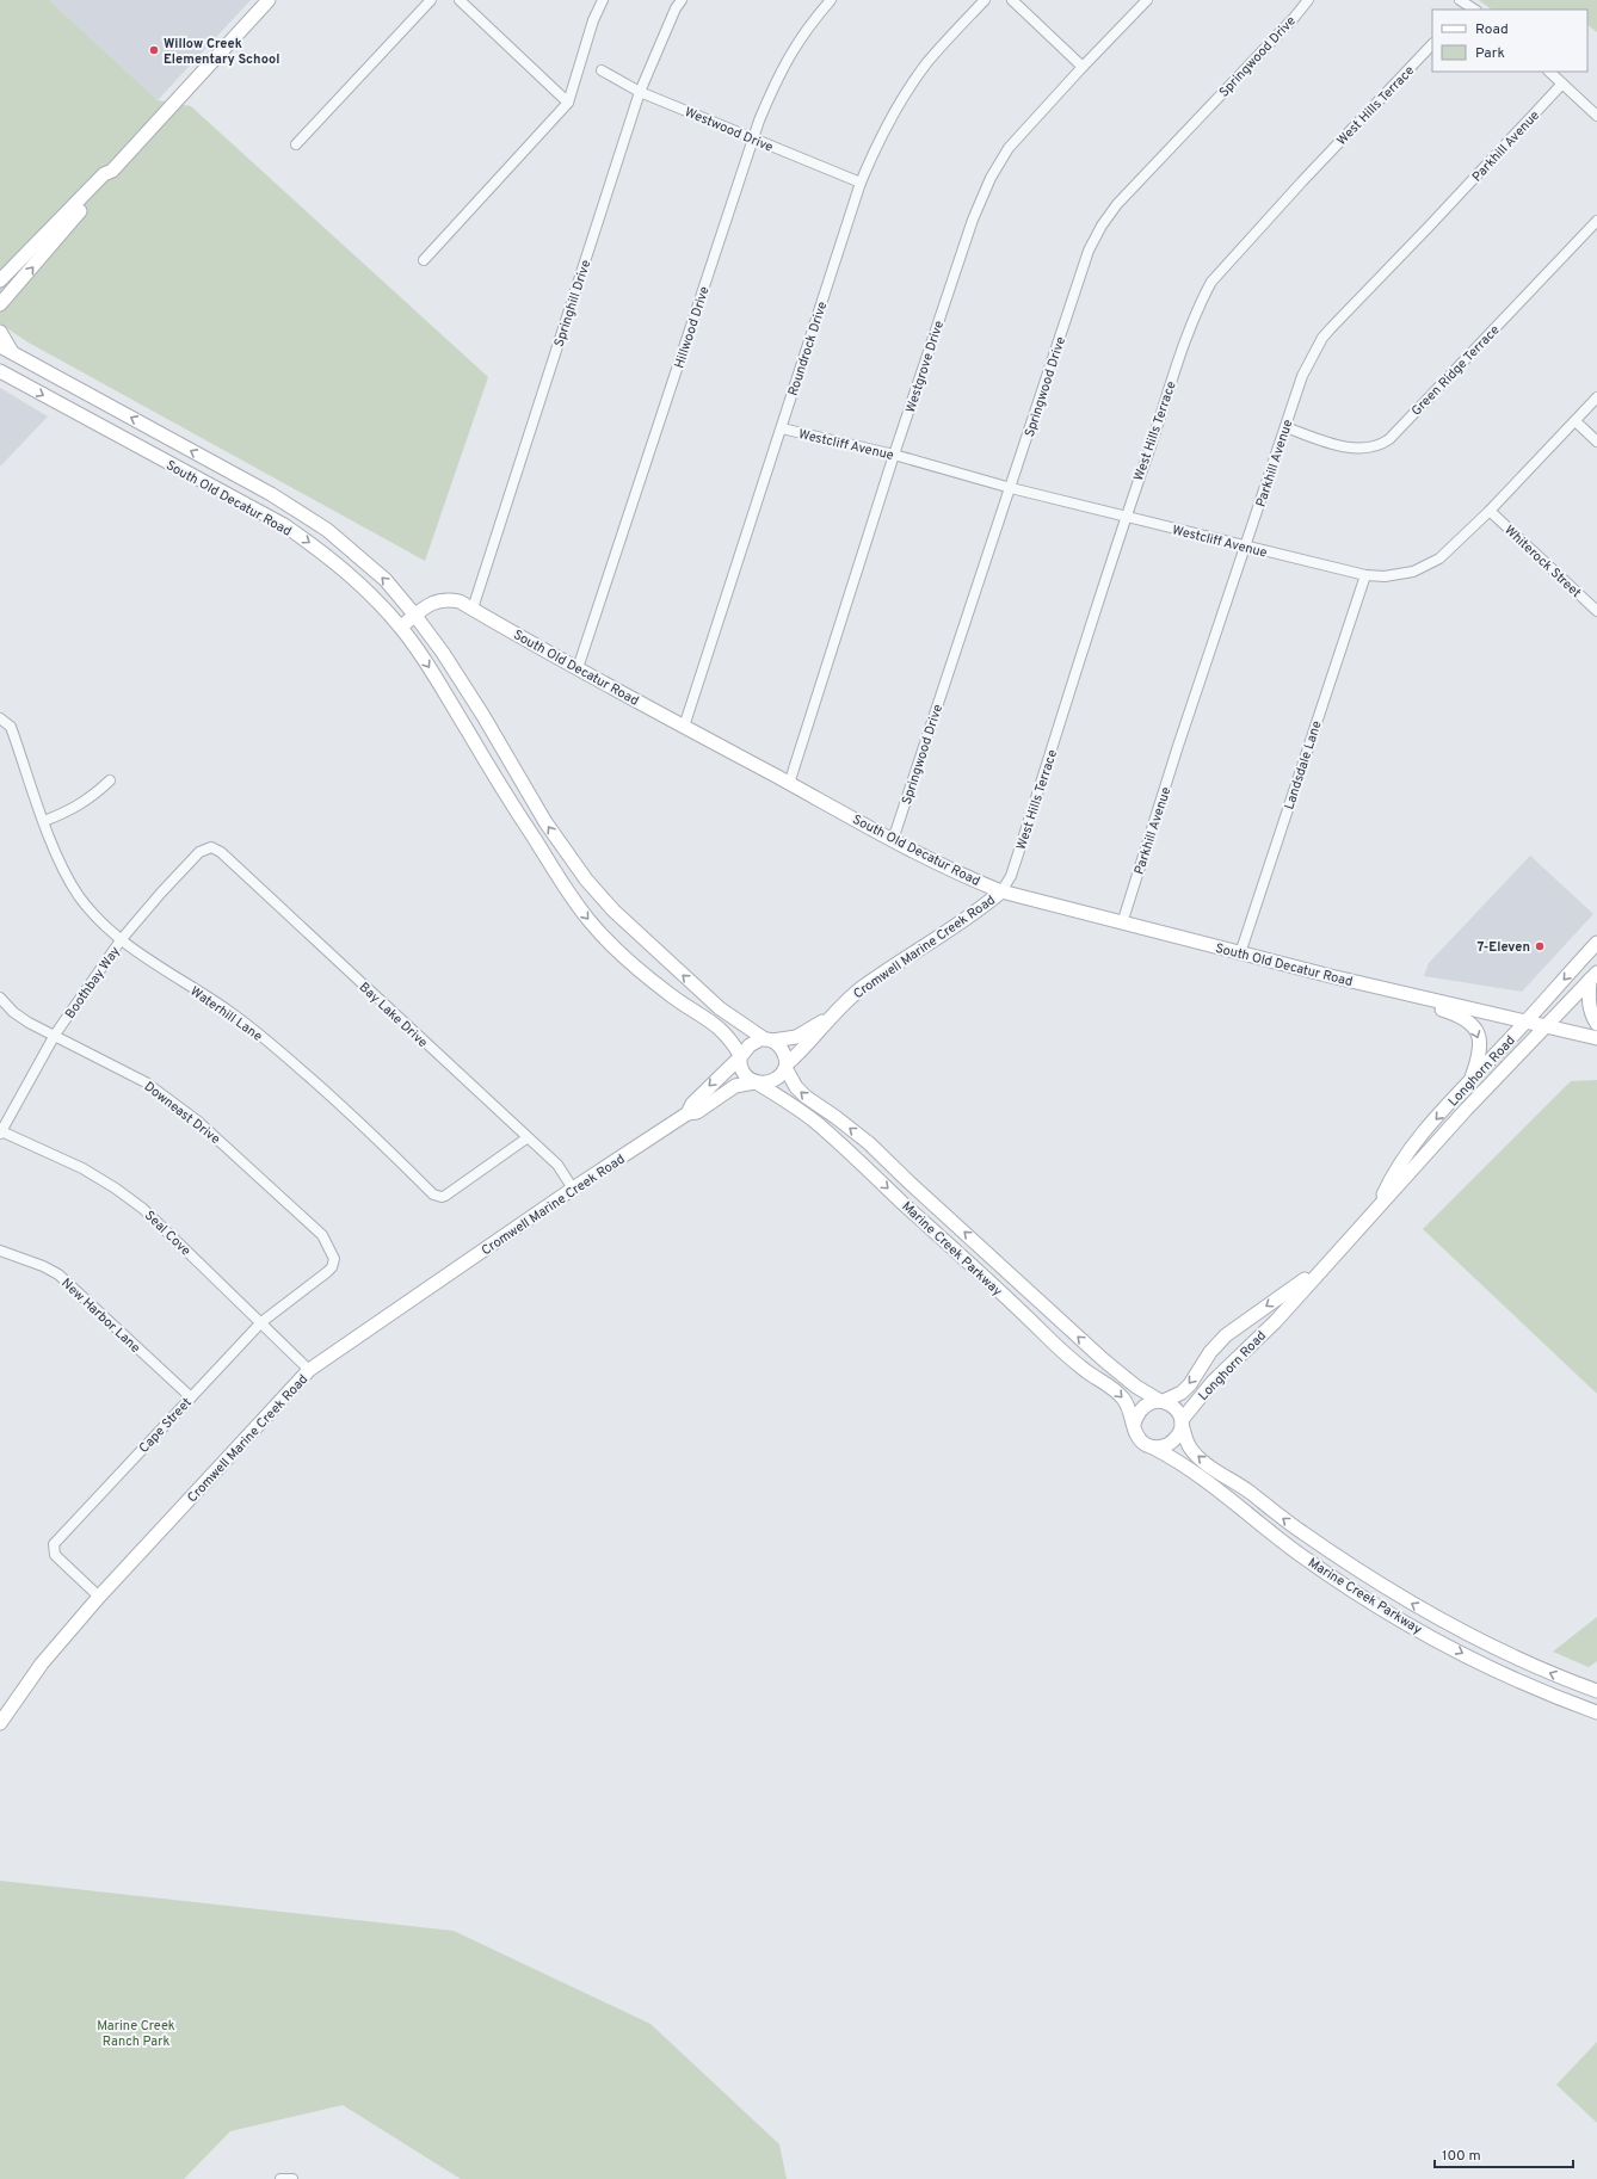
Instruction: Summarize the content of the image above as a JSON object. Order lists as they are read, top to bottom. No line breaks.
{"streets":{"main road":["South Old Decatur Road","Cromwell Marine Creek Road","Longhorn Road","Marine Creek Parkway"],"street":["Springwood Drive","West Hills Terrace","Westwood Drive","Parkhill Avenue","Springhill Drive","Hillwood Drive","Roundrock Drive","Westgrove Drive","Green Ridge Terrace","Westcliff Avenue","Whiterock Street","Landsdale Lane","Boothbay Way","Waterhill Lane","Bay Lake Drive","Downeast Drive","Seal Cove","New Harbor Lane","Cape Street"]},"crossings":[["Springwood Drive","Westcliff Avenue"],["Springwood Drive","South Old Decatur Road"],["West Hills Terrace","Westcliff Avenue"],["West Hills Terrace","South Old Decatur Road"],["West Hills Terrace","Cromwell Marine Creek Road"],["Westwood Drive","Springhill Drive"],["Westwood Drive","Hillwood Drive"],["Westwood Drive","Roundrock Drive"],["Parkhill Avenue","Green Ridge Terrace"],["Parkhill Avenue","Westcliff Avenue"],["Parkhill Avenue","South Old Decatur Road"],["Springhill Drive","South Old Decatur Road"],["Hillwood Drive","South Old Decatur Road"],["Roundrock Drive","Westcliff Avenue"],["Roundrock Drive","South Old Decatur Road"],["Westgrove Drive","Westcliff Avenue"],["Westgrove Drive","South Old Decatur Road"],["Westcliff Avenue","Whiterock Street"],["Westcliff Avenue","Landsdale Lane"],["South Old Decatur Road","Landsdale Lane"],["South Old Decatur Road","Cromwell Marine Creek Road"],["South Old Decatur Road","Longhorn Road"],["South Old Decatur Road","Marine Creek Parkway"],["Cromwell Marine Creek Road","Bay Lake Drive"],["Cromwell Marine Creek Road","Seal Cove"],["Cromwell Marine Creek Road","Marine Creek Parkway"],["Cromwell Marine Creek Road","Cape Street"],["Boothbay Way","Waterhill Lane"],["Boothbay Way","Bay Lake Drive"],["Boothbay Way","Downeast Drive"],["Boothbay Way","Seal Cove"],["Waterhill Lane","Bay Lake Drive"],["Longhorn Road","Marine Creek Parkway"],["Downeast Drive","Cape Street"],["Seal Cove","Cape Street"],["New Harbor Lane","Cape Street"]],"parks":["Marine Creek Ranch Park"],"places":["Willow Creek Elementary School","7-Eleven"],"legend":["Road","Park"],"scale_bar":"100 m"}
